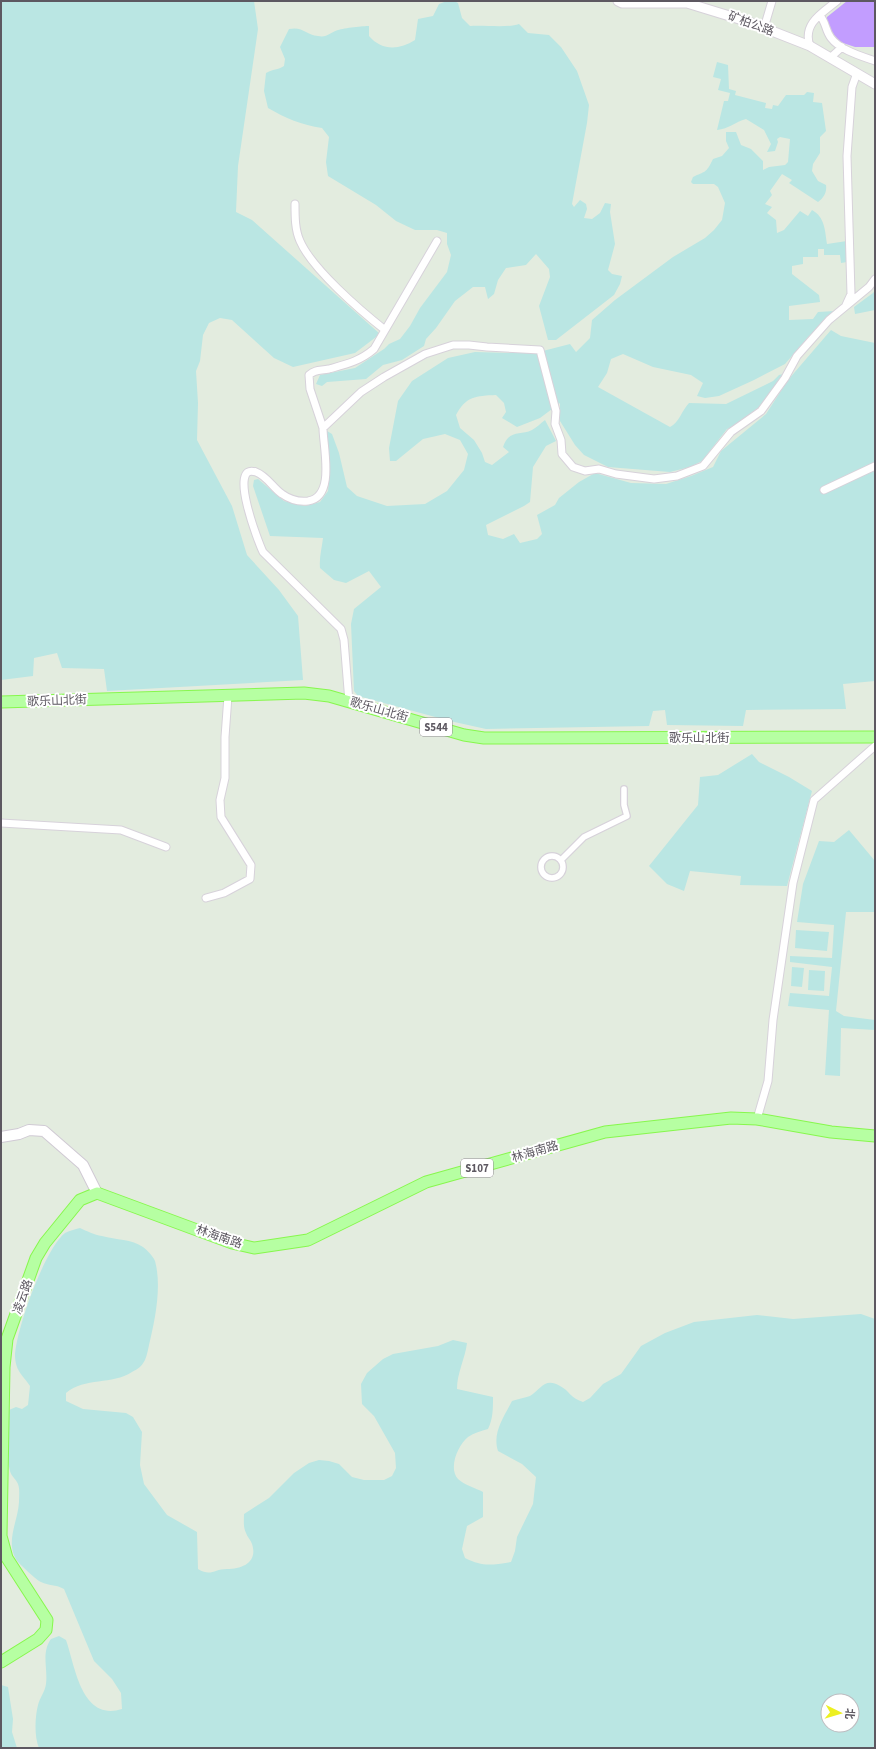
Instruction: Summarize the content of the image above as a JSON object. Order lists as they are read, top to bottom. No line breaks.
{"streets":{"main road":["歌乐山北街","S544","林海南路","S107","凌云路"],"street":["矿柏公路"]},"crossings":[["林海南路","凌云路"]],"north":"right"}
